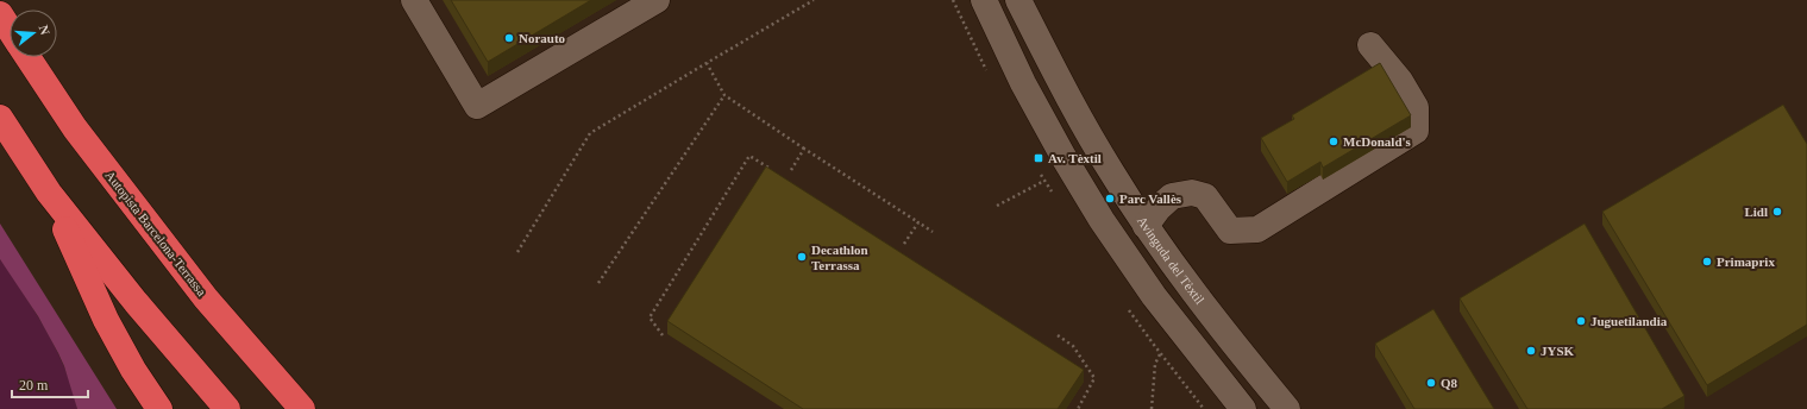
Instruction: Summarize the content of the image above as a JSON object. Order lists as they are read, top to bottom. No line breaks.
{"streets":{"highway":["Autopista Barcelona-Terrassa"],"street":["Avinguda del Tèxtil"]},"places":{"other":["Norauto","McDonald's","Parc Vallès","Lidl","Decathlon Terrassa","Primaprix","Juguetilandia","JYSK","Q8"],"transit":["Av. Tèxtil"]},"scale_bar":"20 m","north":"right"}
